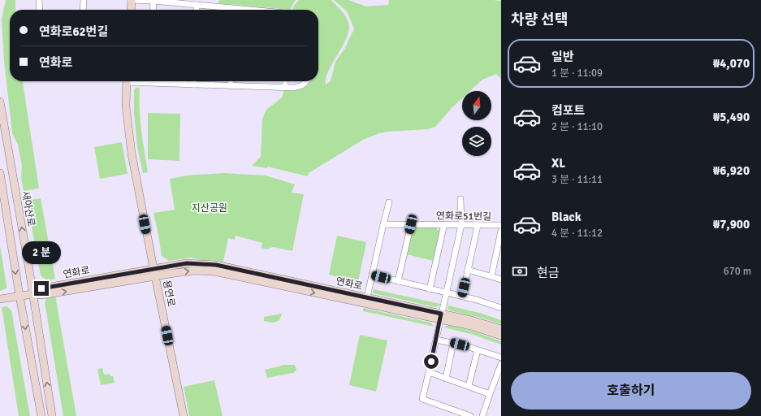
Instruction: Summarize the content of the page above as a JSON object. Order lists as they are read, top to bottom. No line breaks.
{"streets":{"street":["새아산로","연화로51번길","연화로","용연로"]},"crossings":[["새아산로","연화로"],["연화로","용연로"]],"parks":["지산공원"],"north":"top","page":{"heading":"차량 선택","banner":["연화로62번길","연화로"],"list":[{"name":"일반","note":"1 분 · 11:09","value":"₩4,070"},{"name":"컴포트","note":"2 분 · 11:10","value":"₩5,490"},{"name":"XL","note":"3 분 · 11:11","value":"₩6,920"},{"name":"Black","note":"4 분 · 11:12","value":"₩7,900"}],"bubble":"2 분","pay":["현금","670 m"],"buttons":"호출하기"}}
